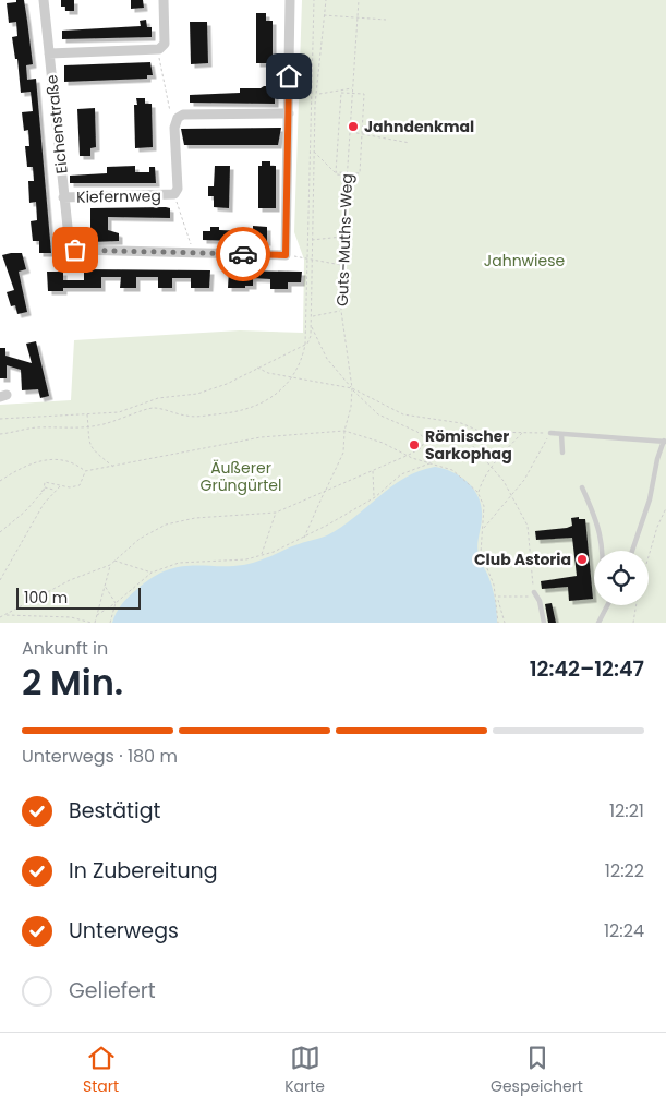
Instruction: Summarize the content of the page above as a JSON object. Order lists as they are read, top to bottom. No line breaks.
{"streets":{"street":["Eichenstraße","Kiefernweg"],"path":["Guts-Muths-Weg"]},"crossings":[["Eichenstraße","Kiefernweg"]],"parks":["Jahnwiese","Äußerer Grüngürtel"],"places":["Jahndenkmal","Römischer Sarkophag","Club Astoria"],"scale_bar":"100 m","page":{"scale":"100 m","heading":["2 Min.","Ankunft in","12:42–12:47"],"bar":"Unterwegs · 180 m","list":[["Bestätigt","12:21"],["In Zubereitung","12:22"],["Unterwegs","12:24"],"Geliefert"],"tabs":["Start","Karte","Gespeichert"]}}
